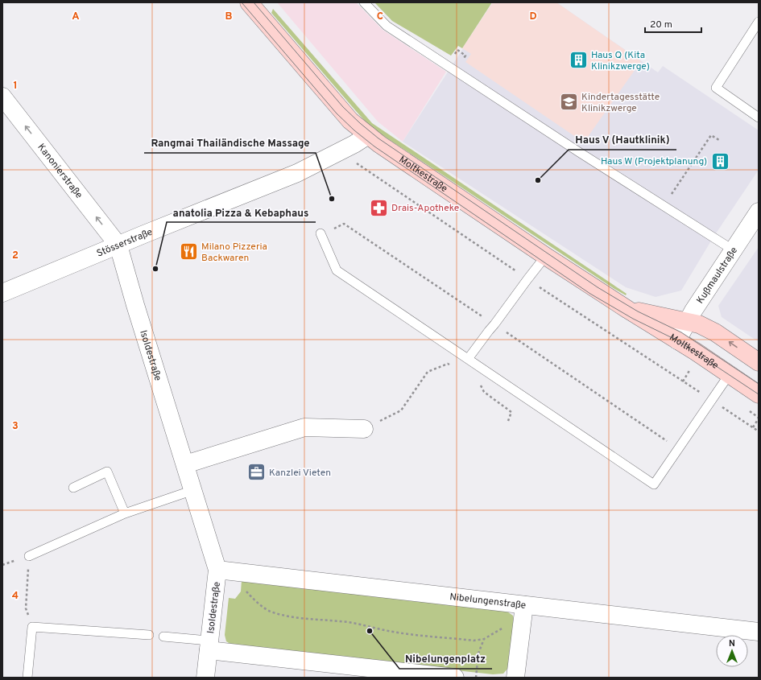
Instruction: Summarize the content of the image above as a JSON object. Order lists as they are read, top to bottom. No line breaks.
{"streets":{"main road":["Moltkestraße"],"street":["Kanonierstraße","Stösserstraße","Kußmaulstraße","Isoldestraße","Nibelungenstraße"]},"crossings":[["Kanonierstraße","Stösserstraße"],["Kanonierstraße","Isoldestraße"],["Moltkestraße","Stösserstraße"],["Moltkestraße","Kußmaulstraße"],["Stösserstraße","Isoldestraße"],["Isoldestraße","Nibelungenstraße"]],"one_way":["Kanonierstraße"],"places":{"building":["Haus Q (Kita Klinikzwerge)","Haus W (Projektplanung)"],"school or university":["Kindertagesstätte Klinikzwerge"],"other":["Haus V (Hautklinik)","Rangmai Thailändische Massage","anatolia Pizza & Kebaphaus","Nibelungenplatz"],"pharmacy":["Drais-Apotheke"],"restaurant":["Milano Pizzeria Backwaren"],"office":["Kanzlei Vieten"]},"scale_bar":"20 m","north":"top","grid":{"columns":["A","B","C","D"],"rows":["1","2","3","4"]}}
